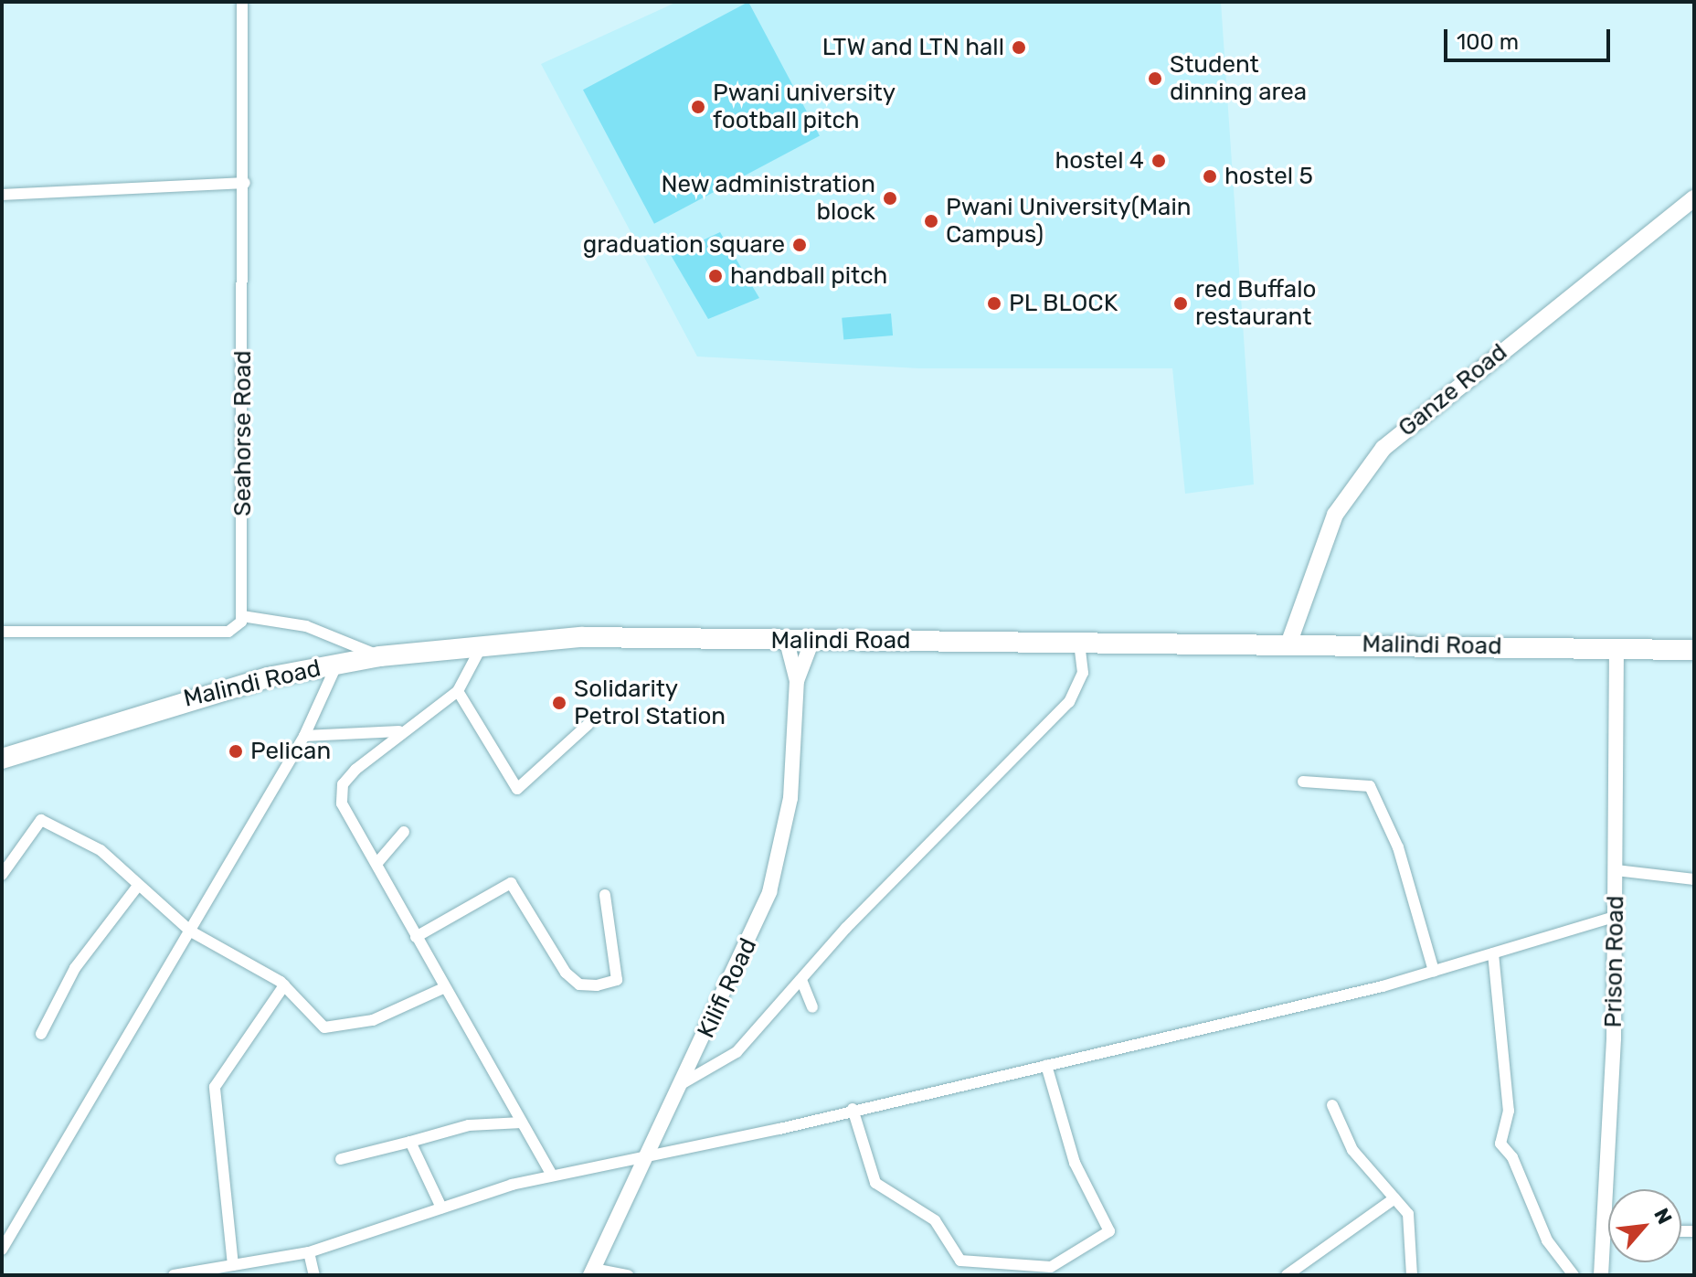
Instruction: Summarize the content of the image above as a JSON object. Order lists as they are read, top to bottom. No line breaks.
{"streets":{"highway":["Malindi Road"],"main road":["Ganze Road"],"street":["Seahorse Road","Prison Road","Kilifi Road"]},"crossings":[["Ganze Road","Malindi Road"],["Malindi Road","Prison Road"],["Malindi Road","Kilifi Road"]],"places":["LTW and LTN hall","Student dinning area","Pwani university football pitch","hostel 4","hostel 5","New administration block","Pwani University(Main Campus)","graduation square","handball pitch","PL BLOCK","red Buffalo restaurant","Solidarity Petrol Station","Pelican"],"scale_bar":"100 m","north":"top right"}
